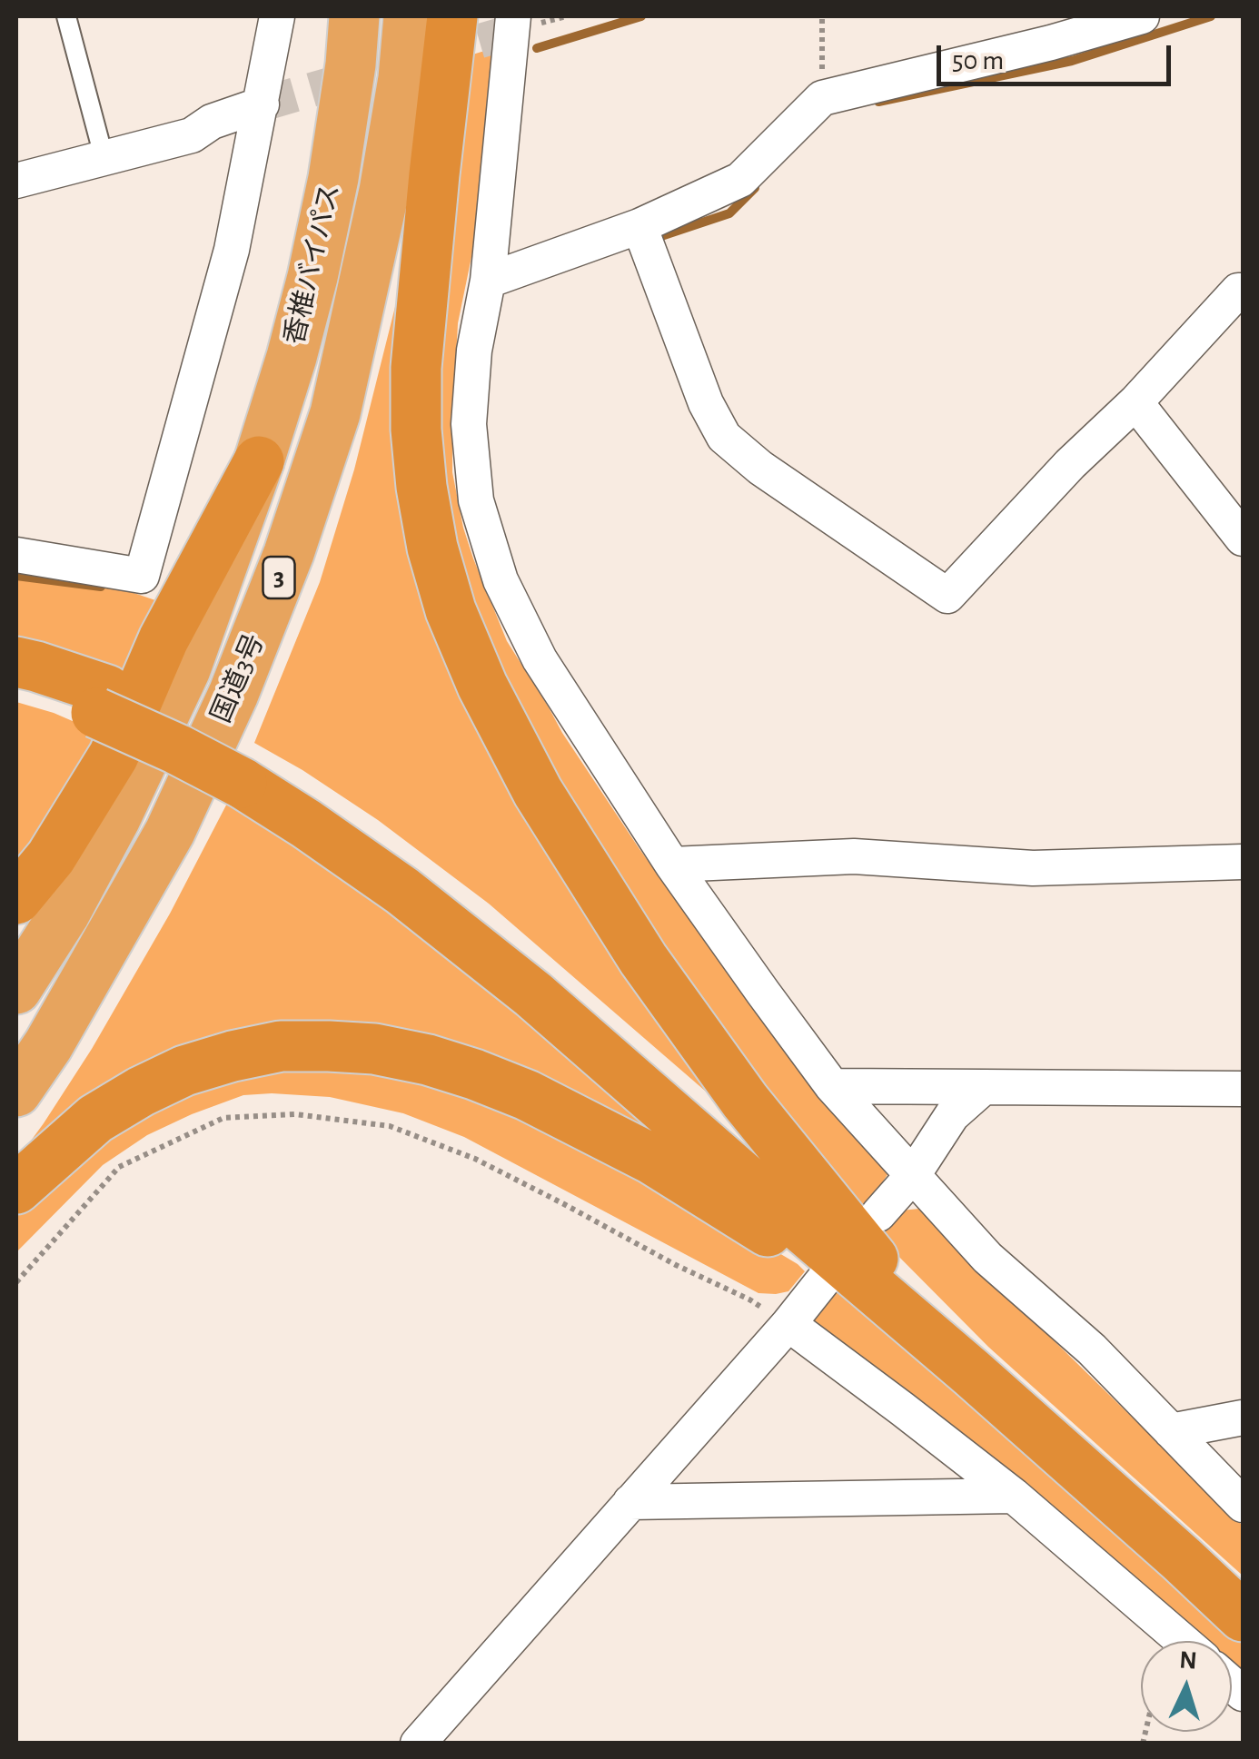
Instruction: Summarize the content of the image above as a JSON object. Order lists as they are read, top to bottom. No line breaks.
{"streets":{"highway":["香椎バイパス","3","国道3号"]},"crossings":[["香椎バイパス","国道3号"]],"scale_bar":"50 m","north":"top"}
